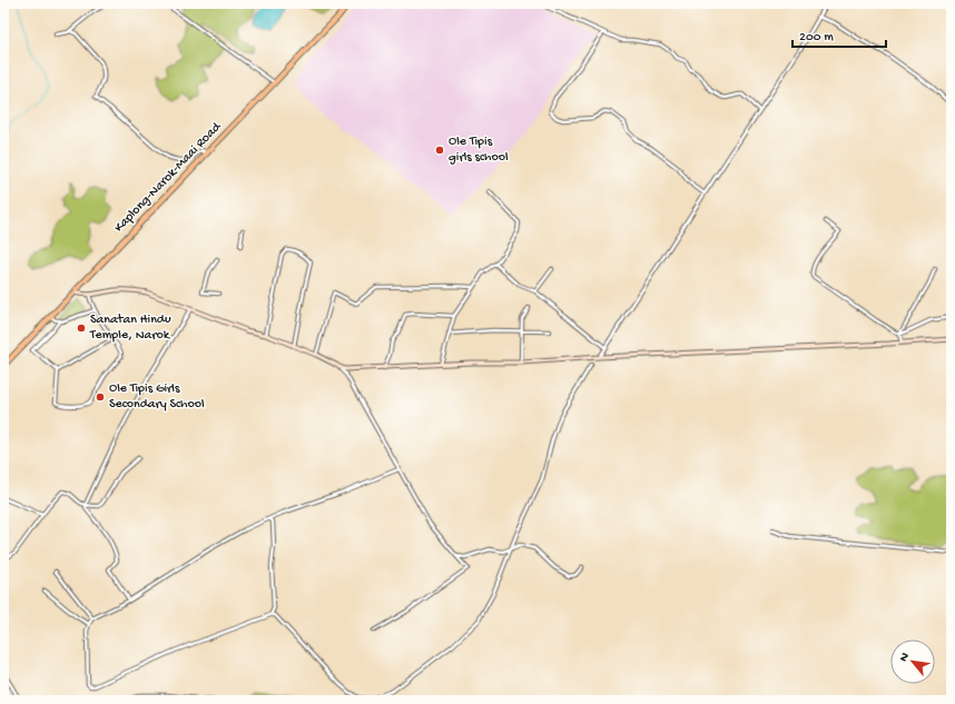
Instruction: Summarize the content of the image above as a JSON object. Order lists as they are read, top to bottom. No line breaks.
{"streets":{"highway":["Kaplong-Narok-Maai Road"]},"places":["Ole Tipis girls school","Sanatan Hindu Temple, Narok","Ole Tipis Girls Secondary School"],"scale_bar":"200 m","north":"top left"}
